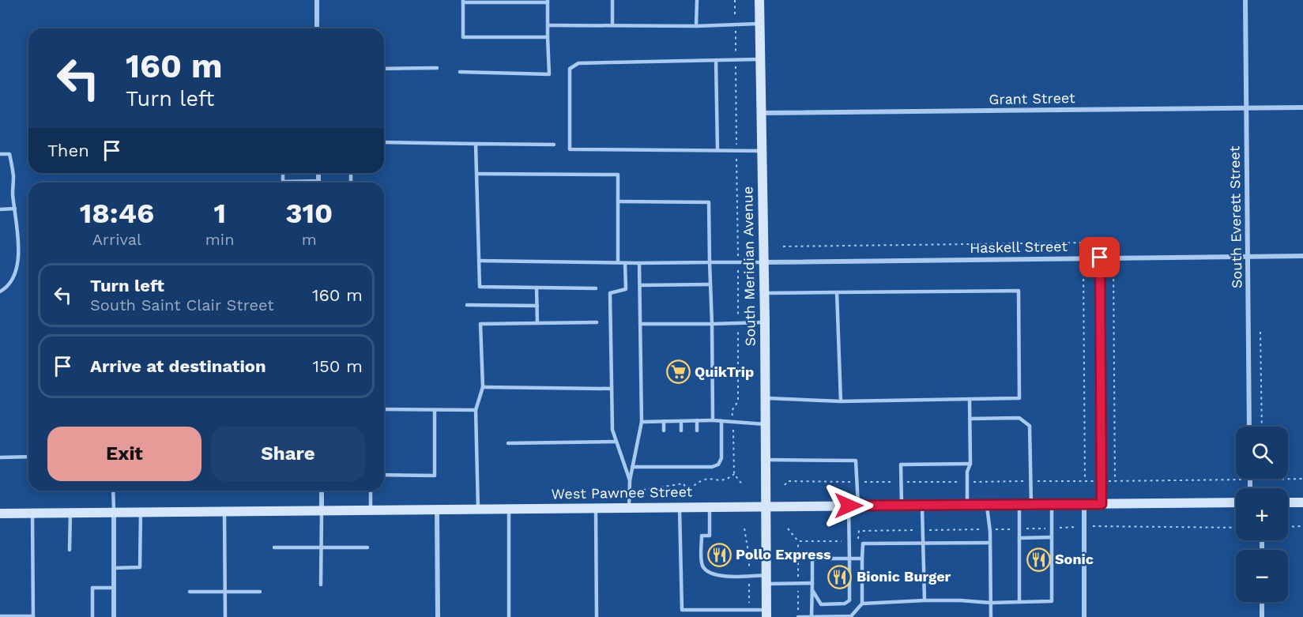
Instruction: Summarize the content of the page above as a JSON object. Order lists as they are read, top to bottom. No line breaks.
{"streets":{"main road":["South Meridian Avenue","West Pawnee Street"],"street":["Grant Street","South Everett Street","Haskell Street"]},"crossings":[["Grant Street","South Everett Street"],["Grant Street","South Meridian Avenue"],["South Everett Street","Haskell Street"],["Haskell Street","South Meridian Avenue"],["South Meridian Avenue","West Pawnee Street"]],"places":{"supermarket":["QuikTrip"],"restaurant":["Pollo Express","Sonic","Bionic Burger"]},"page":{"turn":["160 m","Turn left"],"then":"Then","eta":["18:46","Arrival","1","min","310","m"],"list":[{"name":"Turn left","note":"South Saint Clair Street","value":"160 m"},{"name":"Arrive at destination","value":"150 m"}],"buttons":["Exit","Share"],"map_buttons":["+","−"]}}
